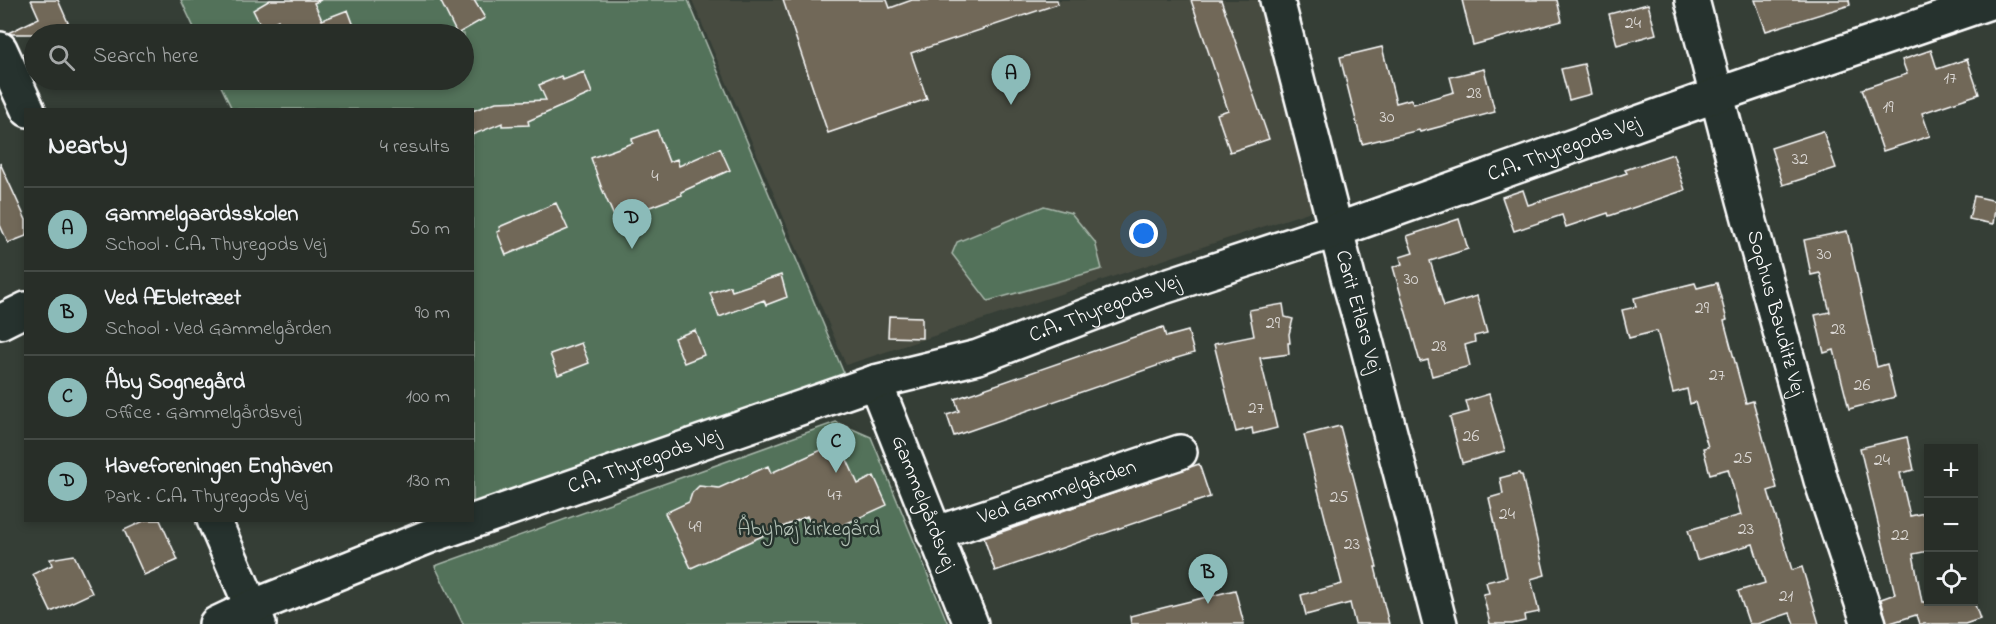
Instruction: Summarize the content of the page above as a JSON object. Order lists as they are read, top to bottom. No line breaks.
{"streets":{"street":["C.A. Thyregods Vej","Carit Etlars Vej","Sophus Bauditz Vej","Ved Gammelgården","Gammelgårdsvej"]},"crossings":[["C.A. Thyregods Vej","Carit Etlars Vej"],["C.A. Thyregods Vej","Sophus Bauditz Vej"],["C.A. Thyregods Vej","Gammelgårdsvej"],["Ved Gammelgården","Gammelgårdsvej"]],"parks":["Åbyhøj kirkegård"],"house_numbers":["24","17","28","19","30","32","4","30","30","29","29","28","28","27","26","27","26","25","24","47","25","24","49","23","22","23","21"],"page":{"search":"Search here","pins":["A","D","C","B"],"heading":["Nearby","4 results"],"list":[{"mark":"A","name":"Gammelgaardsskolen","note":"School · C.A. Thyregods Vej","value":"50 m"},{"mark":"B","name":"Ved Æbletræet","note":"School · Ved Gammelgården","value":"90 m"},{"mark":"C","name":"Åby Sognegård","note":"Office · Gammelgårdsvej","value":"100 m"},{"mark":"D","name":"Haveforeningen Enghaven","note":"Park · C.A. Thyregods Vej","value":"130 m"}],"map_buttons":["+","−"]}}
